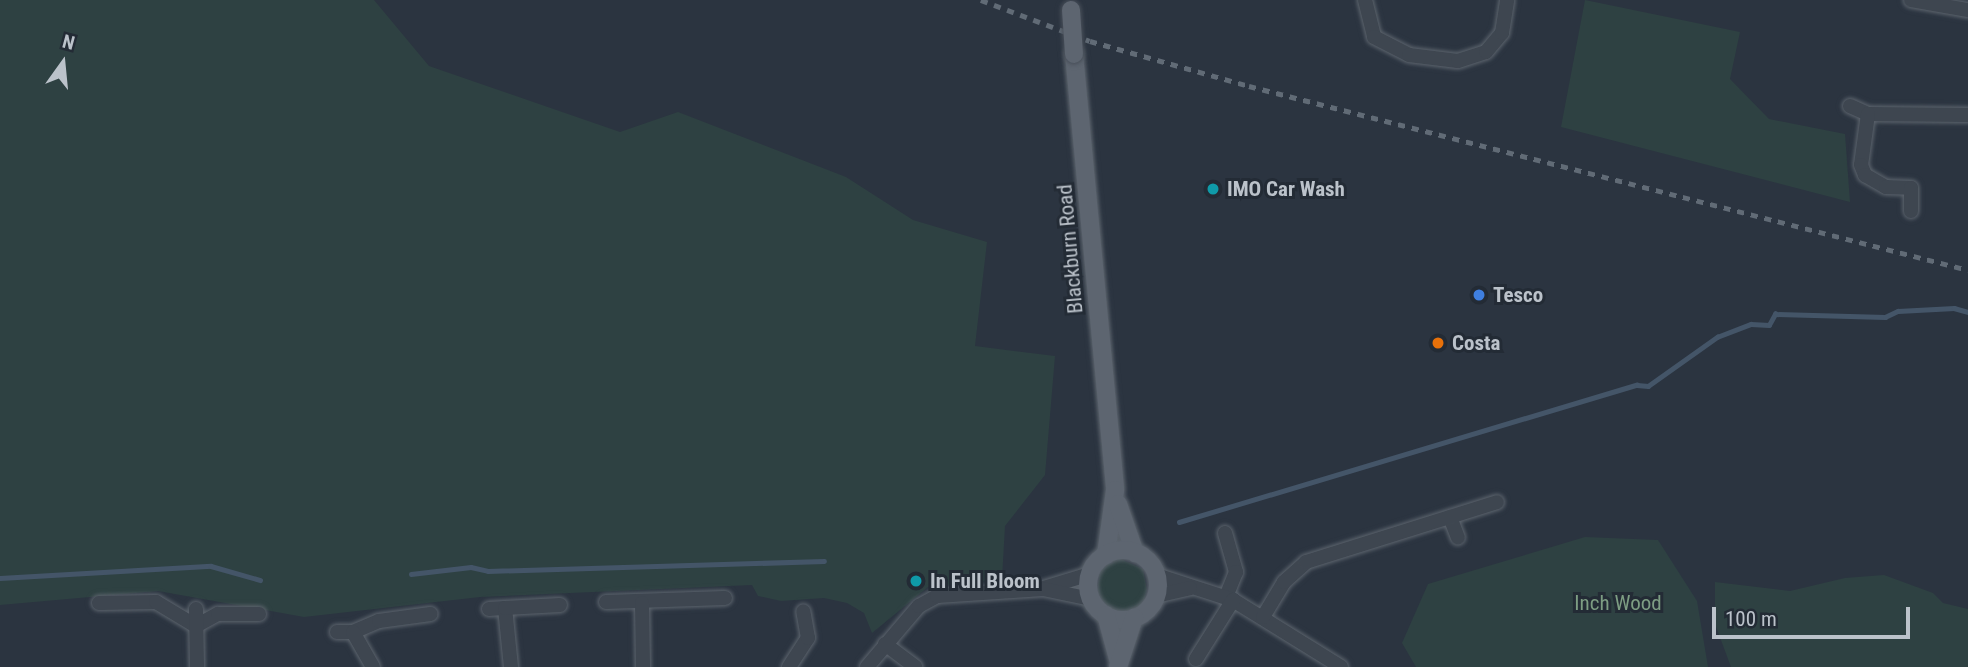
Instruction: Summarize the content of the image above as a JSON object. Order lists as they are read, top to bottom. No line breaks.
{"streets":{"main road":["Blackburn Road"]},"parks":["Inch Wood"],"places":["IMO Car Wash","Tesco","Costa","In Full Bloom"],"scale_bar":"100 m","north":"top"}
